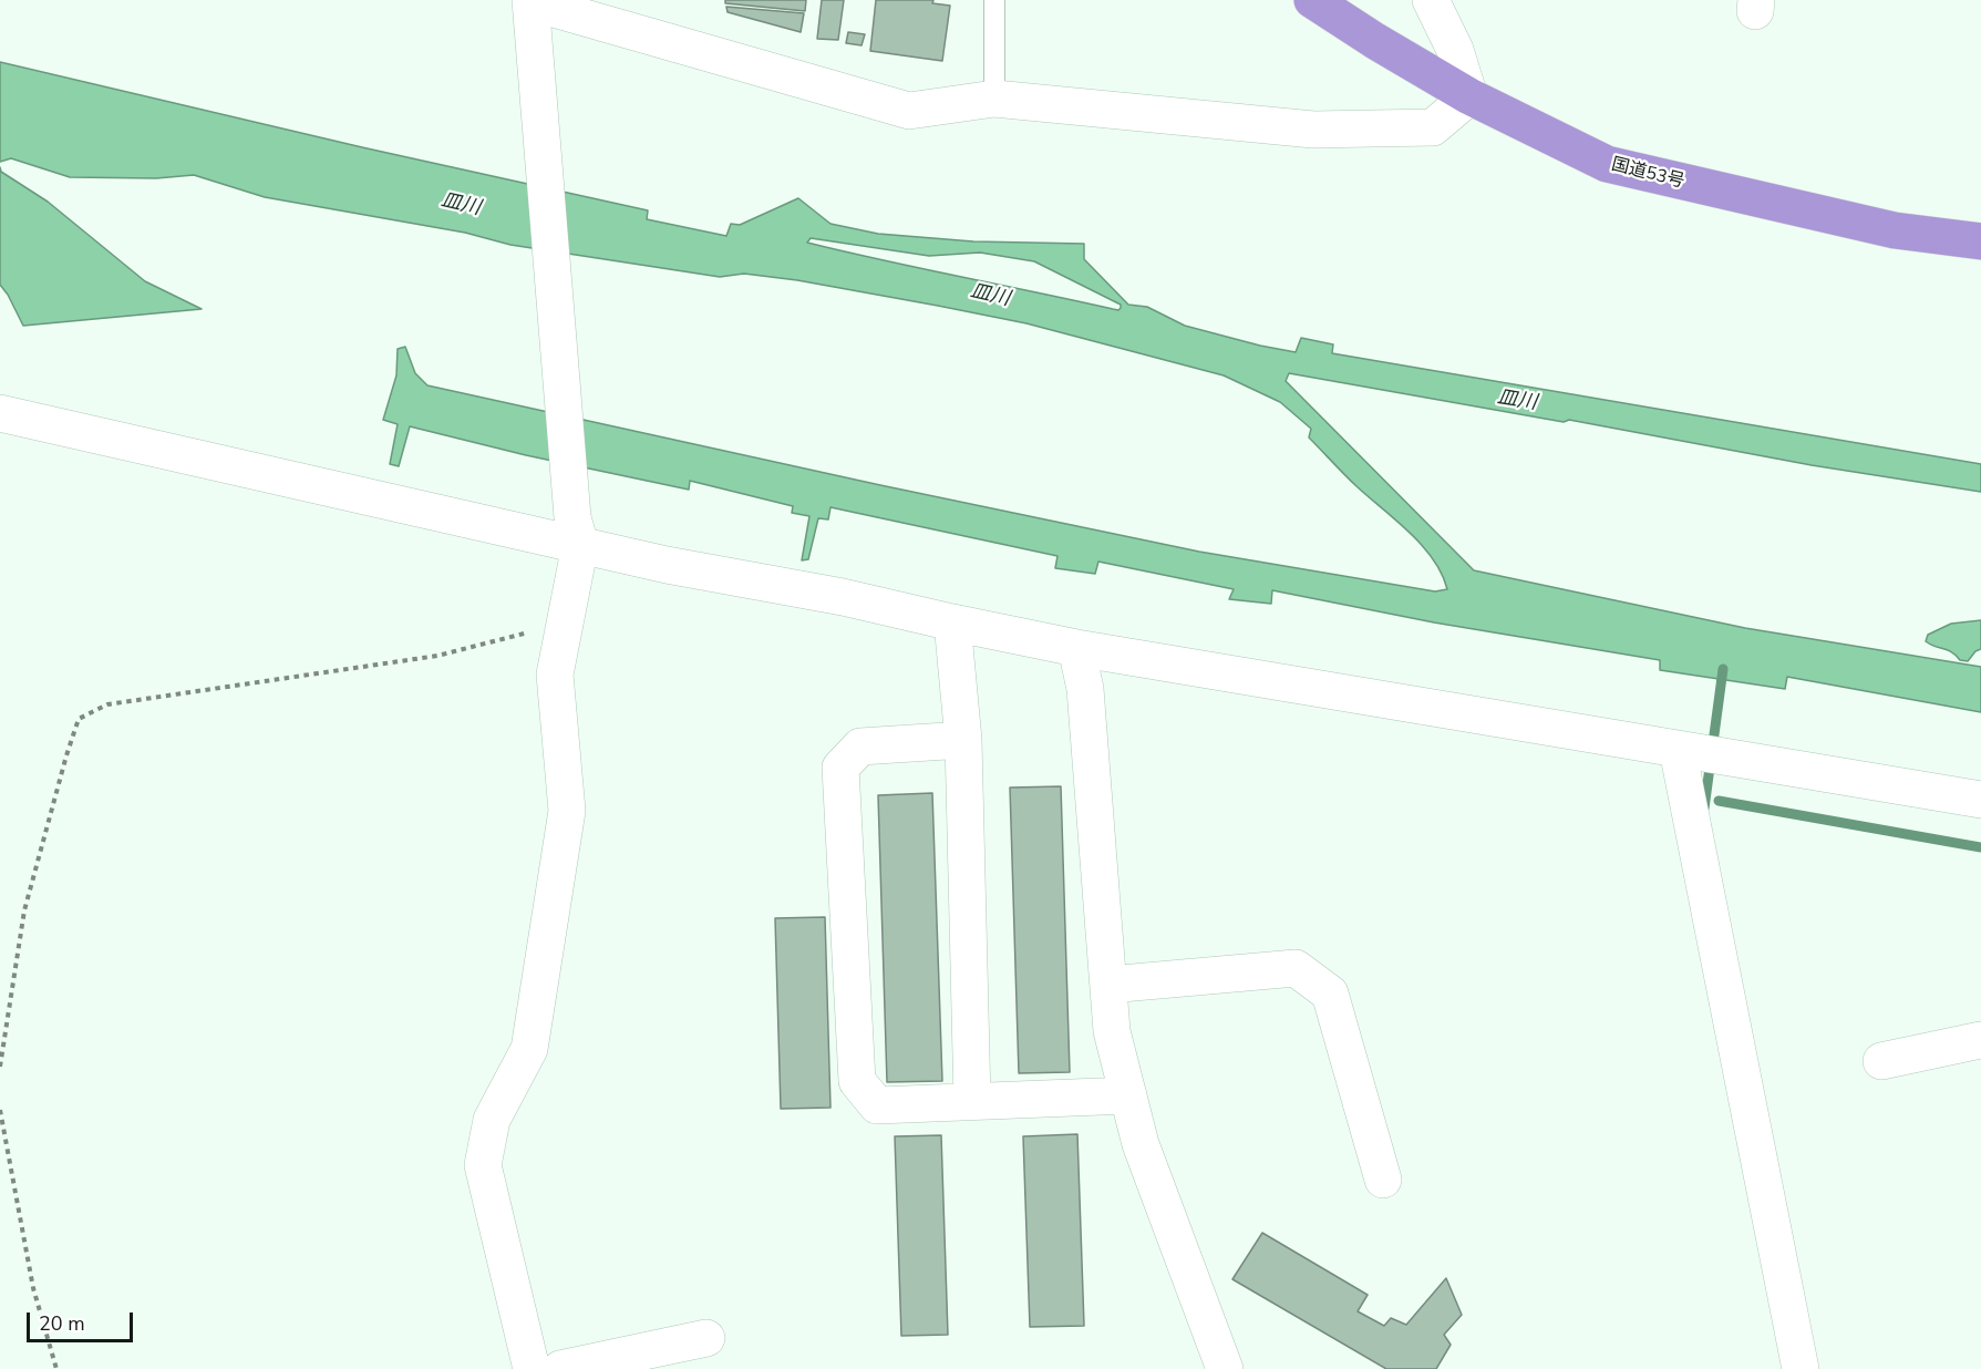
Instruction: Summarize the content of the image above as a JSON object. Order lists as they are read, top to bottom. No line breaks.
{"streets":{"highway":["国道53号"]},"water":["皿川"],"scale_bar":"20 m"}
